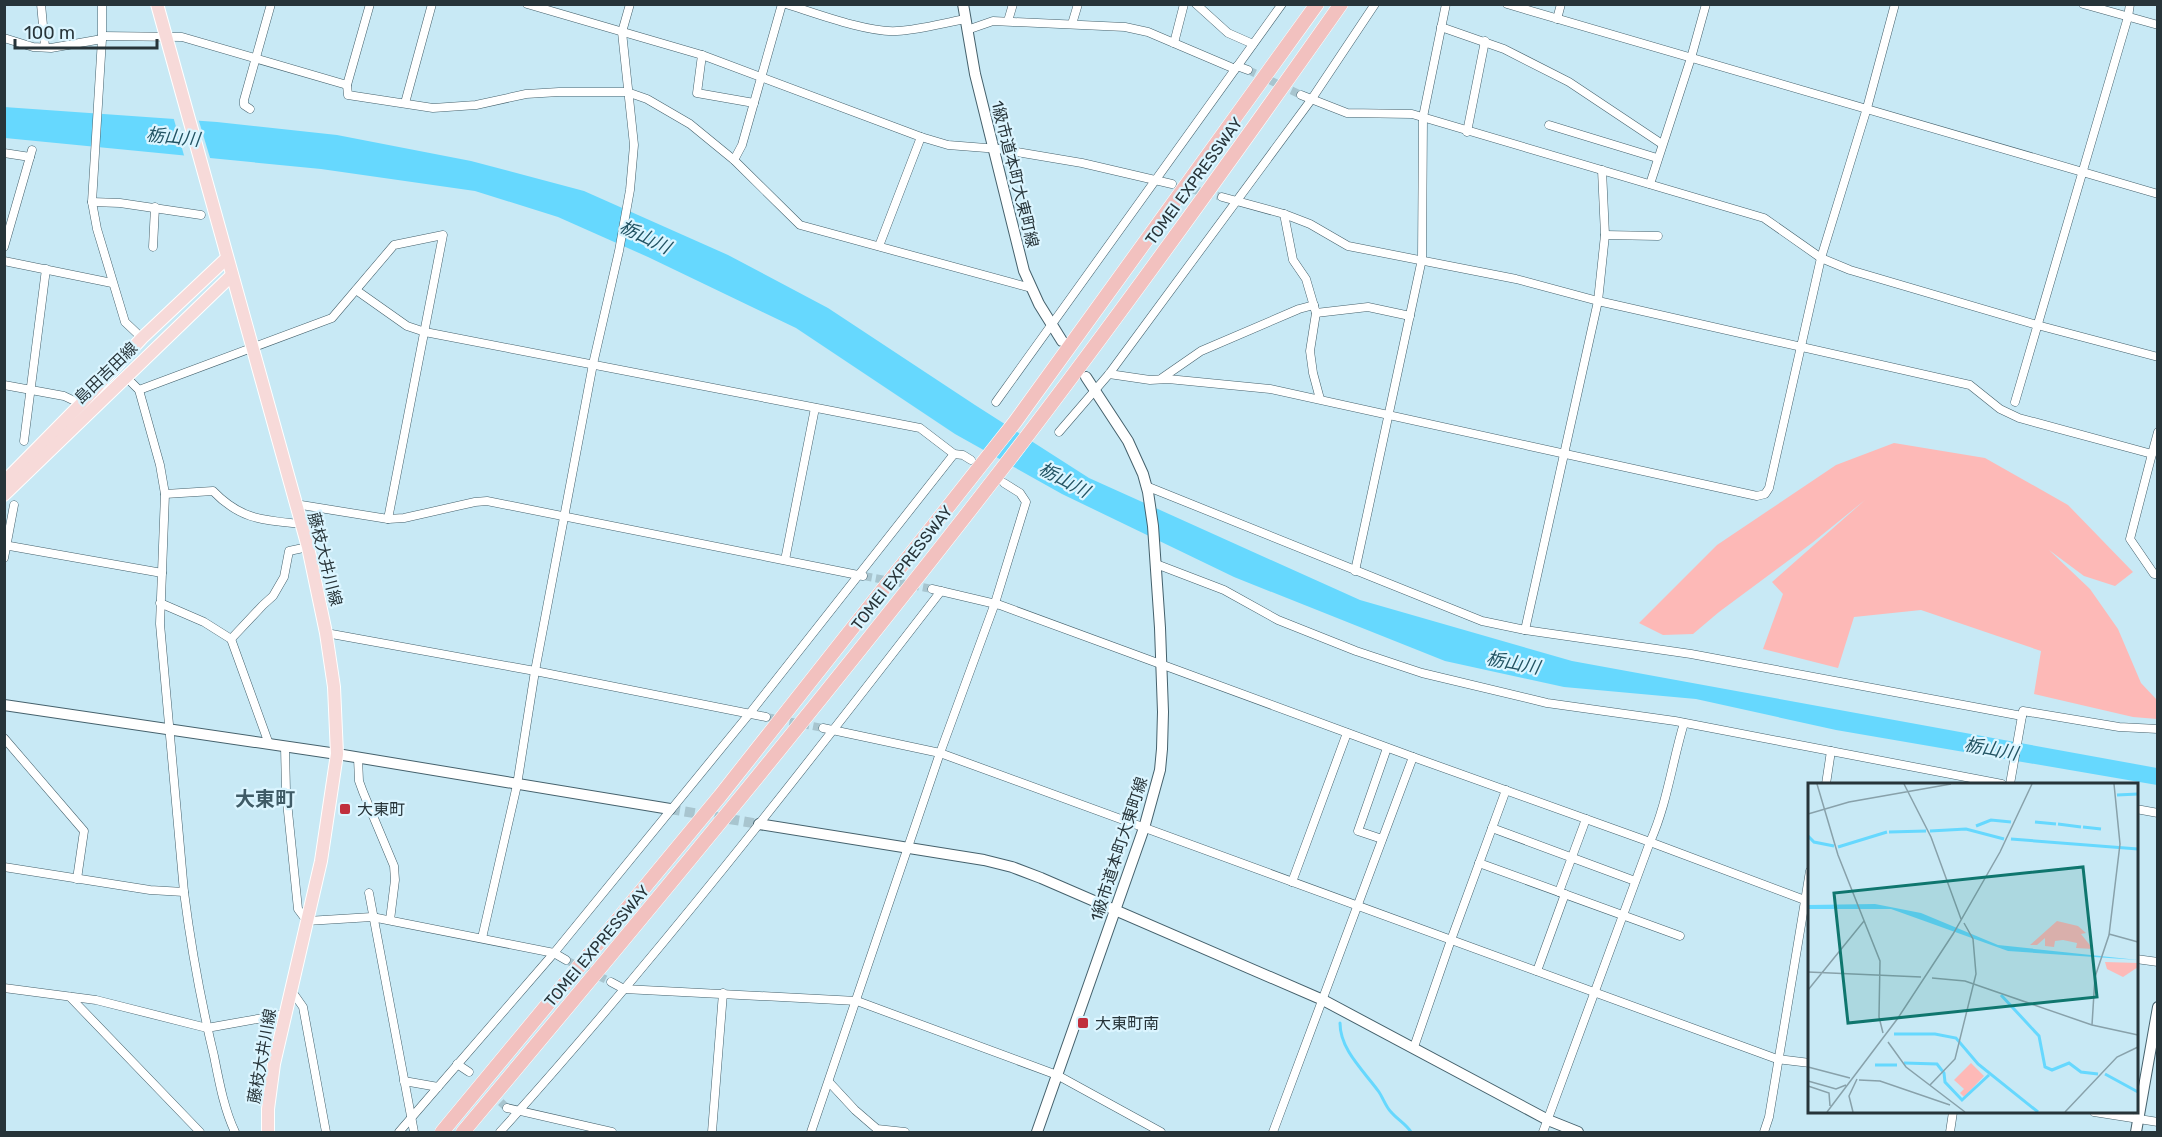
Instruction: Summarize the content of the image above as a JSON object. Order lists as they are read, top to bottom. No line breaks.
{"streets":{"highway":["TOMEI EXPRESSWAY"],"main road":["島田吉田線","藤枝大井川線"],"street":["1級市道本町大東町線"]},"crossings":[["島田吉田線","藤枝大井川線"]],"districts":["大東町"],"water":["栃山川"],"places":{"transit":["大東町","大東町南"]},"scale_bar":"100 m"}
